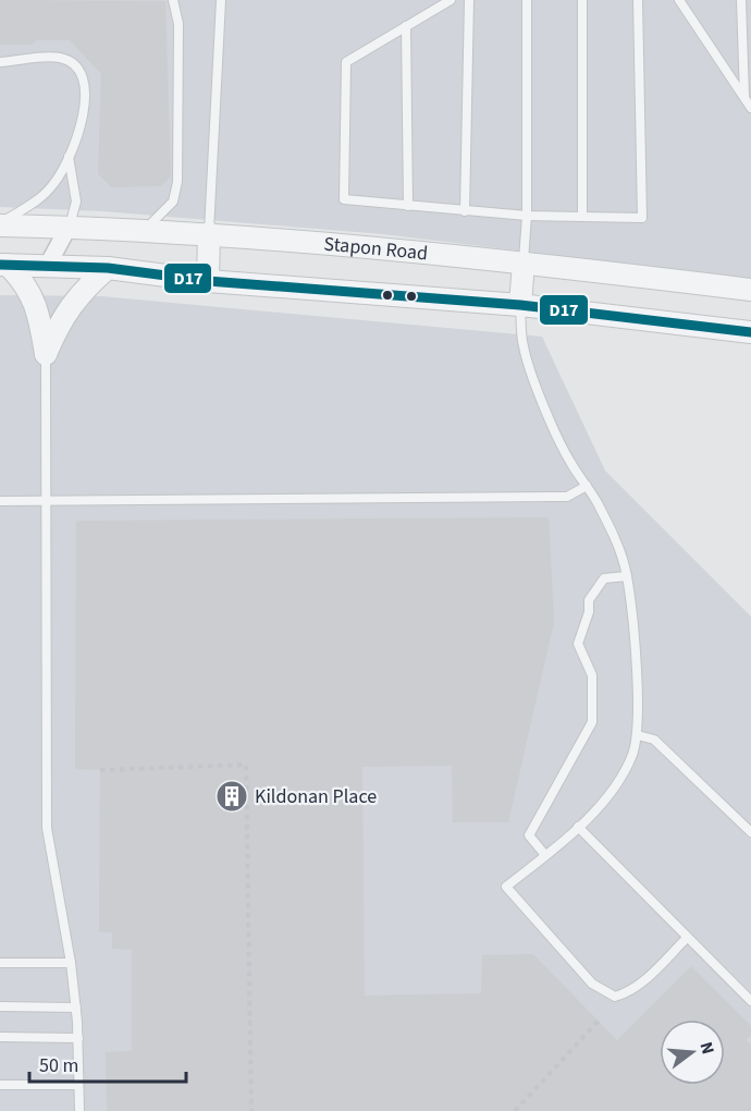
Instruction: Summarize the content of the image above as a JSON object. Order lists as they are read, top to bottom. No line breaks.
{"streets":{"street":["Stapon Road"]},"places":{"building":["Kildonan Place"]},"lines":["transit line D17"],"scale_bar":"50 m","north":"right"}
